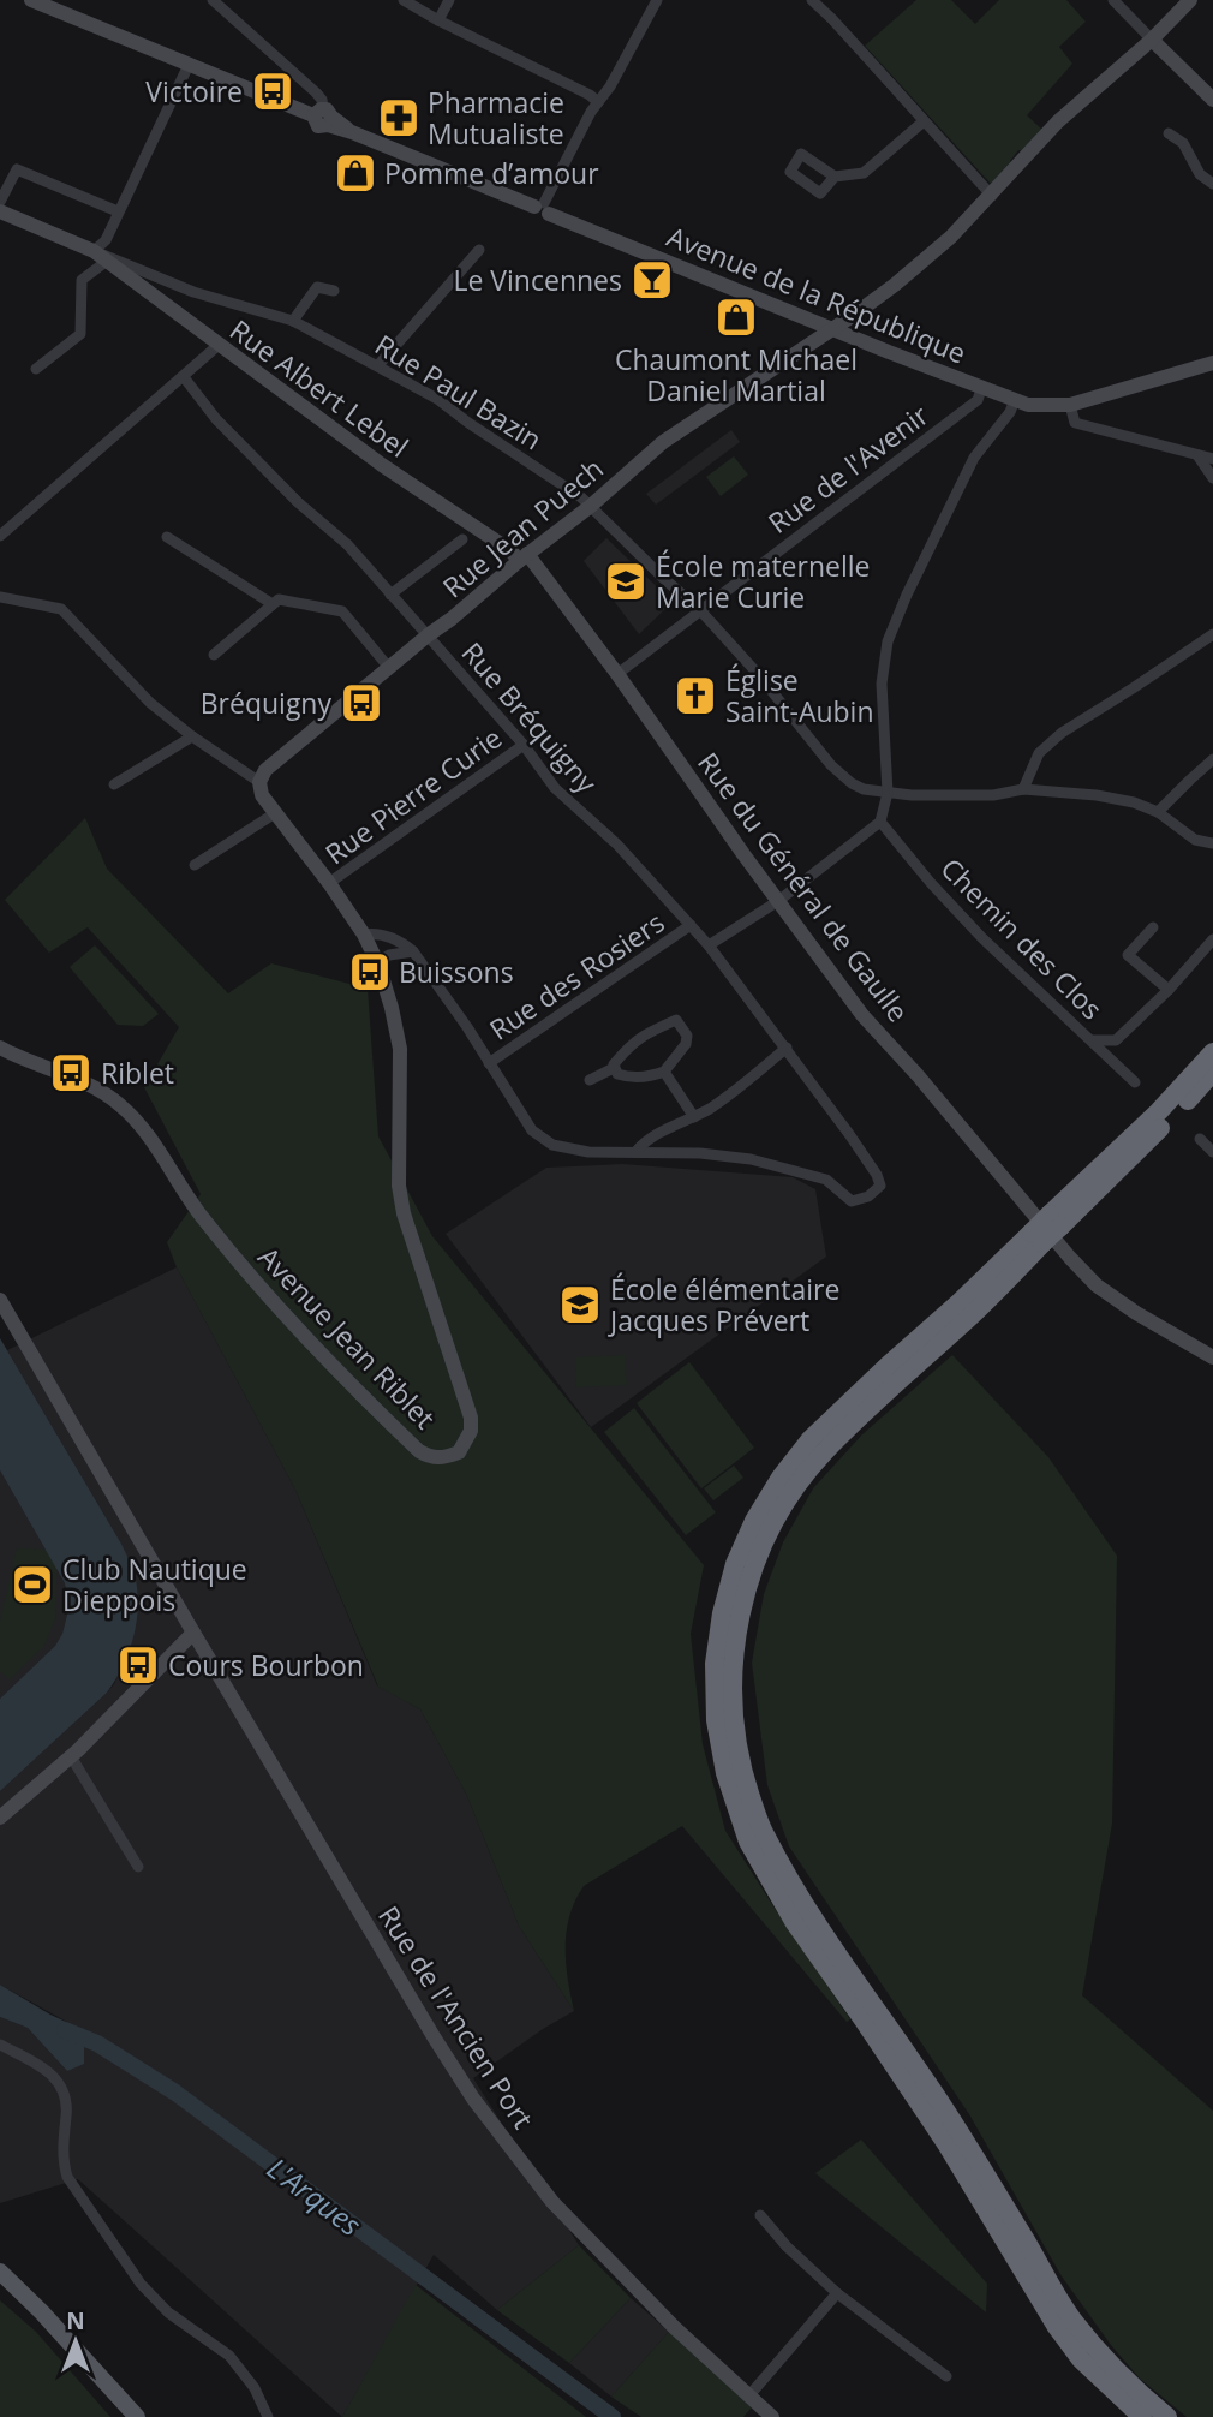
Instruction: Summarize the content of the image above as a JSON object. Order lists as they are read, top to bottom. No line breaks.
{"streets":{"street":["Avenue de la République","Rue Albert Lebel","Rue Paul Bazin","Rue de l'Avenir","Rue Jean Puech","Rue Bréquigny","Rue Pierre Curie","Rue du Général de Gaulle","Chemin des Clos","Rue des Rosiers","Avenue Jean Riblet","Rue de l'Ancien Port"]},"crossings":[["Avenue de la République","Rue de l'Avenir"],["Avenue de la République","Rue Jean Puech"],["Rue Albert Lebel","Rue Paul Bazin"],["Rue Albert Lebel","Rue Jean Puech"],["Rue Albert Lebel","Rue du Général de Gaulle"],["Rue Paul Bazin","Rue de l'Avenir"],["Rue Paul Bazin","Rue Jean Puech"],["Rue de l'Avenir","Rue du Général de Gaulle"],["Rue Jean Puech","Rue Bréquigny"],["Rue Jean Puech","Rue du Général de Gaulle"],["Rue Jean Puech","Avenue Jean Riblet"],["Rue Bréquigny","Rue Pierre Curie"],["Rue Bréquigny","Rue des Rosiers"],["Rue Pierre Curie","Avenue Jean Riblet"]],"water":["L'Arques"],"places":{"bus stop":["Victoire","Bréquigny","Buissons","Riblet","Cours Bourbon"],"pharmacy":["Pharmacie Mutualiste"],"shop":["Pomme d’amour","Chaumont Michael Daniel Martial"],"bar":["Le Vincennes"],"school or university":["École maternelle Marie Curie","École élémentaire Jacques Prévert"],"church":["Église Saint-Aubin"],"sports":["Club Nautique Dieppois"]},"north":"top"}
